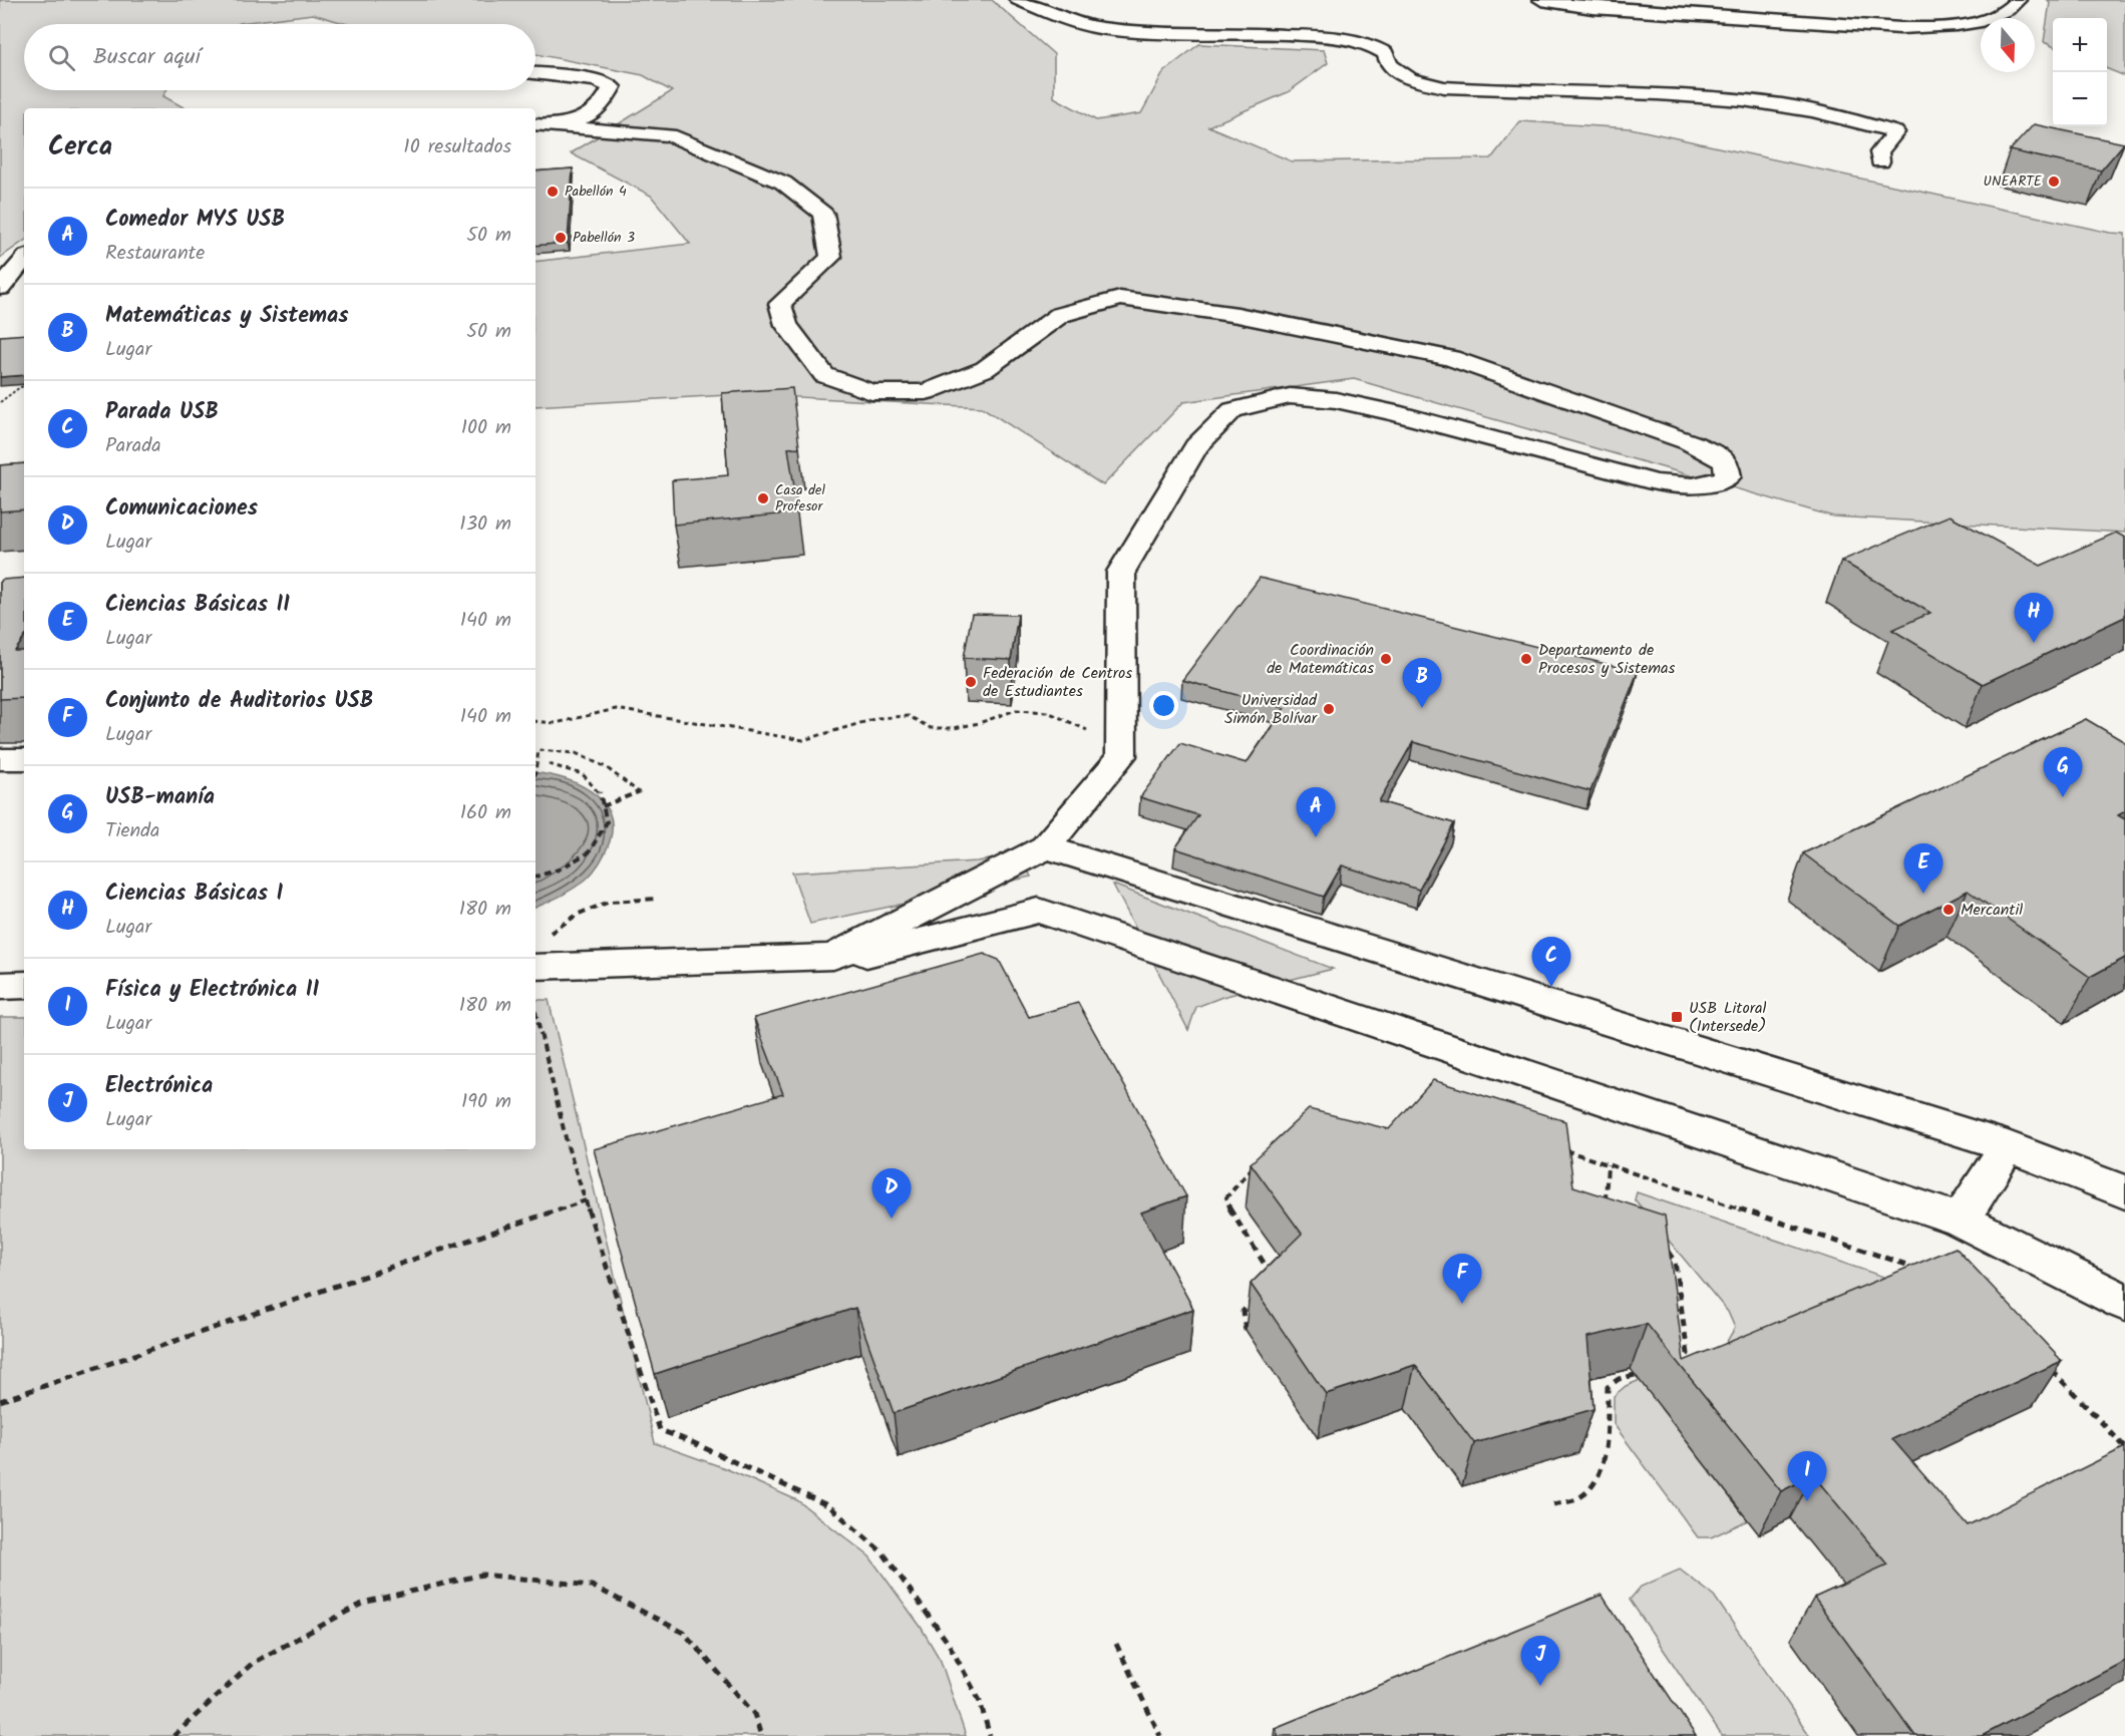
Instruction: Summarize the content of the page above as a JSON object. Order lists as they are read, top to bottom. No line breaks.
{"places":{"other":["UNEARTE","Pabellón 4","Pabellón 3","Casa del Profesor","Coordinación de Matemáticas","Departamento de Procesos y Sistemas","Federación de Centros de Estudiantes","Universidad Simón Bolívar","Mercantil"],"transit":["USB Litoral (Intersede)"]},"north":"bottom","page":{"map_buttons":["+","−"],"search":"Buscar aquí","heading":["Cerca","10 resultados"],"list":[{"mark":"A","name":"Comedor MYS USB","note":"Restaurante","value":"50 m"},{"mark":"B","name":"Matemáticas y Sistemas","note":"Lugar","value":"50 m"},{"mark":"C","name":"Parada USB","note":"Parada","value":"100 m"},{"mark":"D","name":"Comunicaciones","note":"Lugar","value":"130 m"},{"mark":"E","name":"Ciencias Básicas II","note":"Lugar","value":"140 m"},{"mark":"F","name":"Conjunto de Auditorios USB","note":"Lugar","value":"140 m"},{"mark":"G","name":"USB-manía","note":"Tienda","value":"160 m"},{"mark":"H","name":"Ciencias Básicas I","note":"Lugar","value":"180 m"},{"mark":"I","name":"Física y Electrónica II","note":"Lugar","value":"180 m"},{"mark":"J","name":"Electrónica","note":"Lugar","value":"190 m"}],"pins":["H","B","G","A","E","C","D","F","I","J"]}}
